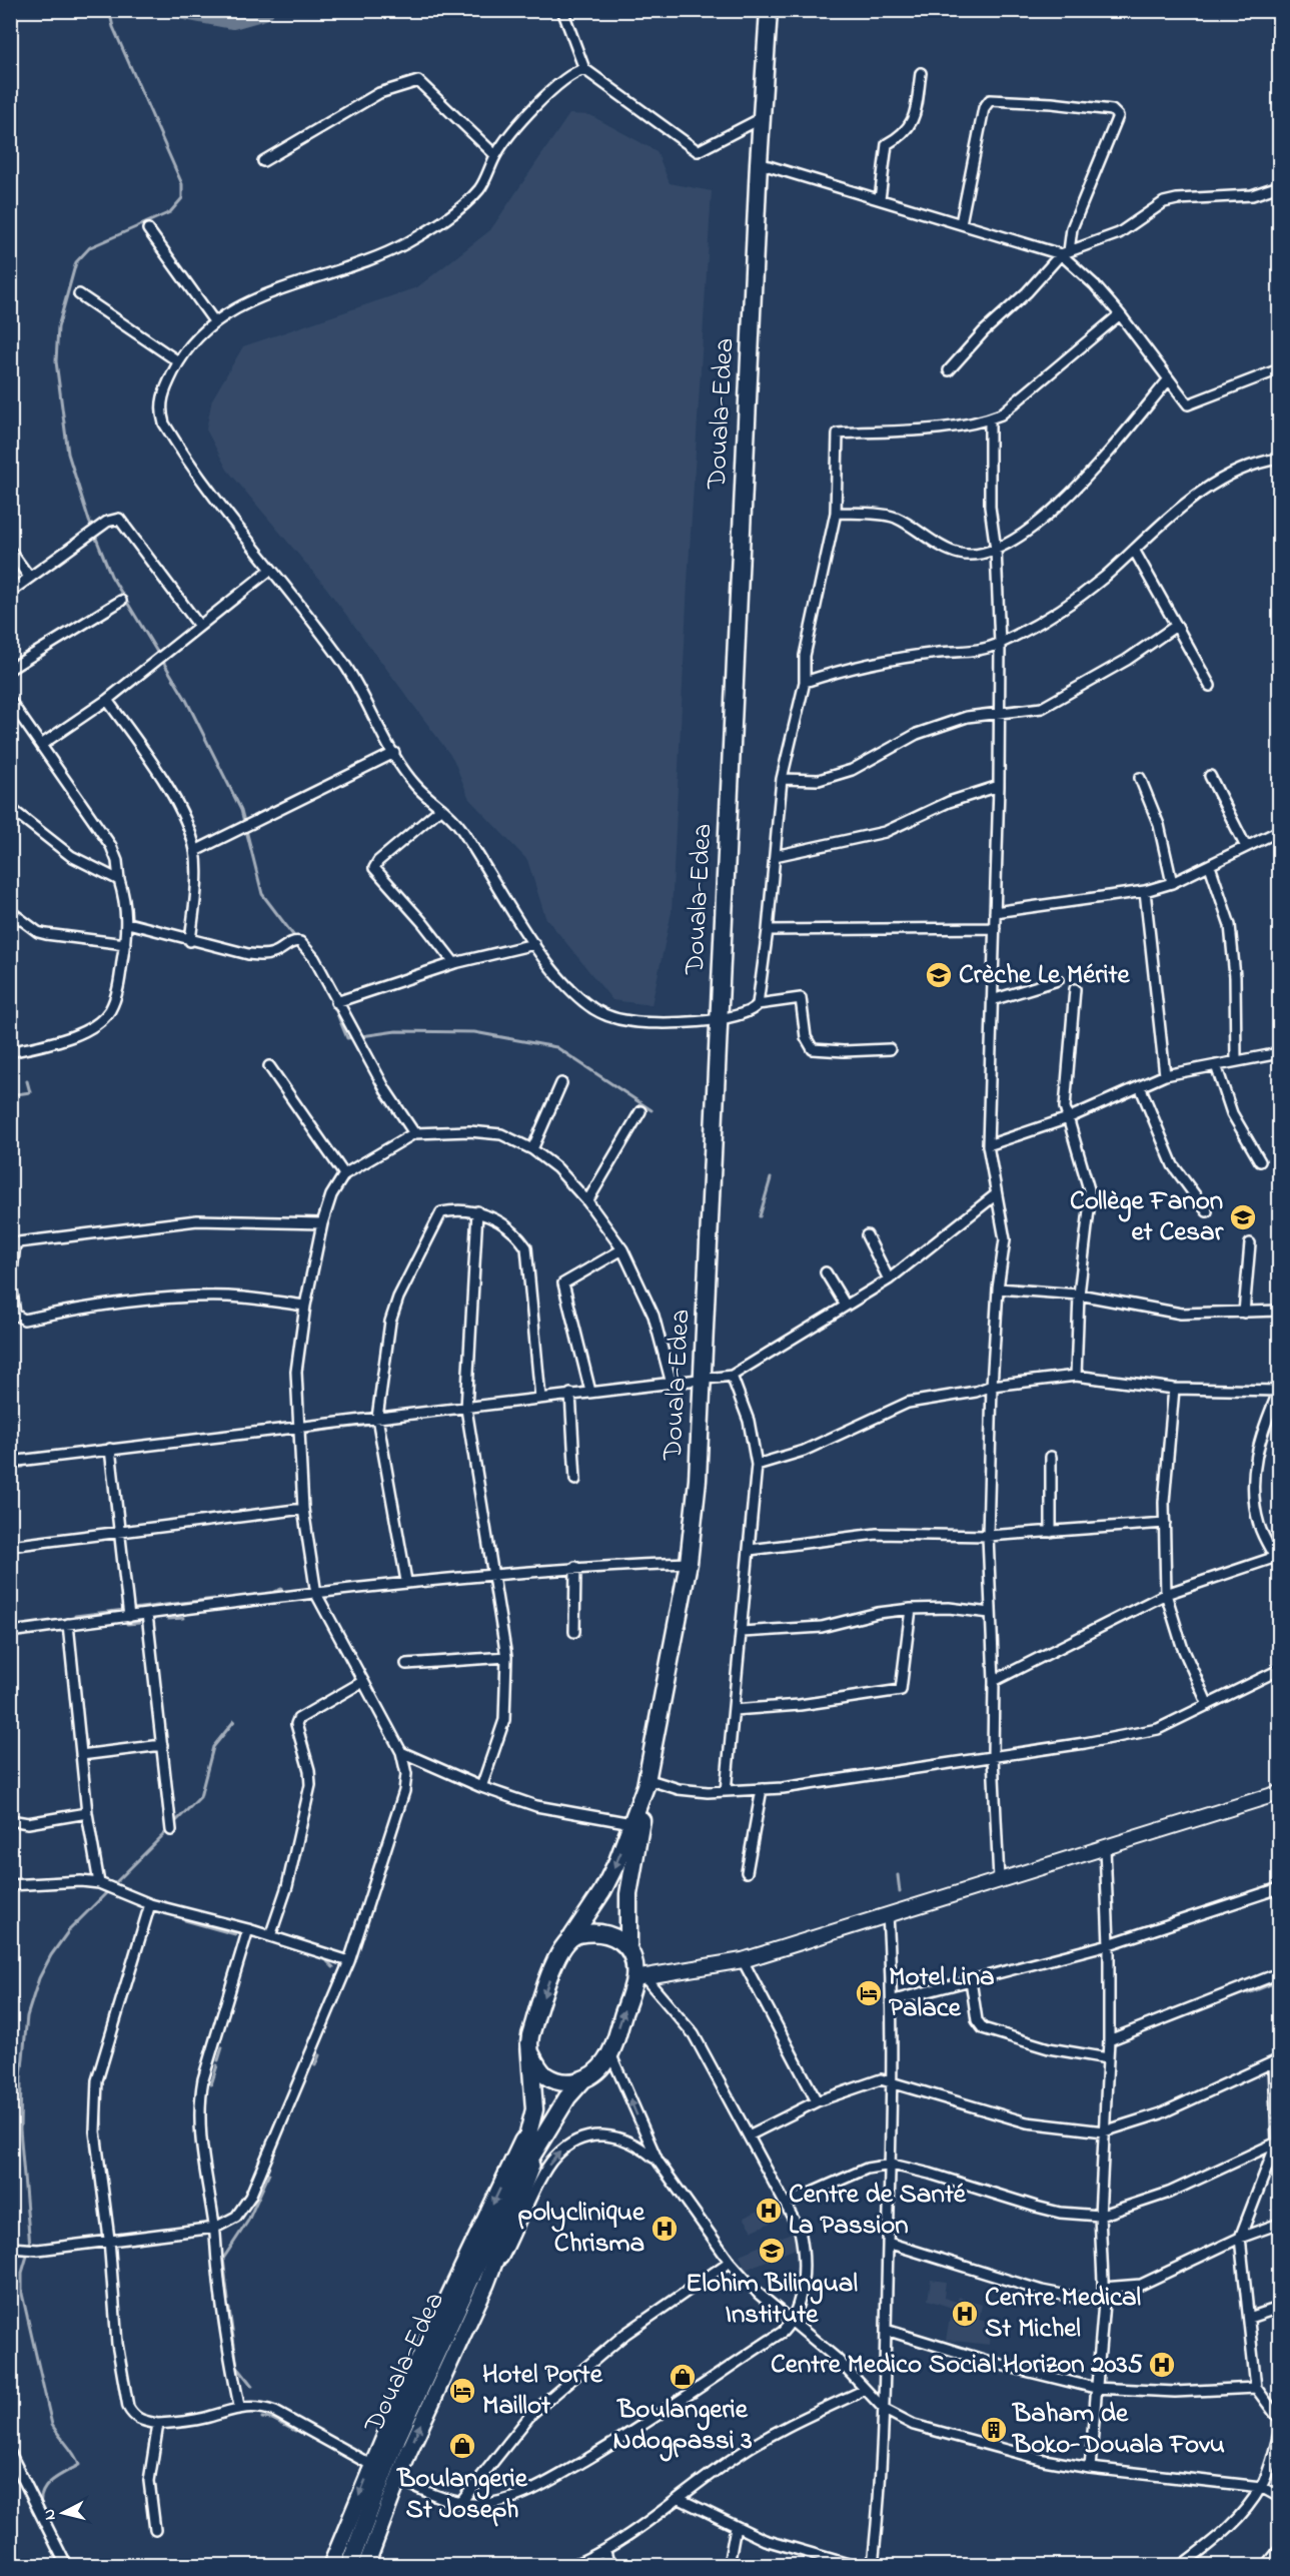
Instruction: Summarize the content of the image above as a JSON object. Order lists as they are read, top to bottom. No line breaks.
{"streets":{"highway":["Douala-Edea"]},"places":{"school or university":["Crèche Le Mérite","Collège Fanon et Cesar","Elohim Bilingual Institute"],"hotel":["Motel Lina Palace","Hotel Porte Maillot"],"hospital":["Centre de Santé La Passion","polyclinique Chrisma","Centre Medical St Michel","Centre Medico Social Horizon 2035"],"shop":["Boulangerie Ndogpassi 3","Boulangerie St Joseph"],"building":["Baham de Boko-Douala Fovu"]},"north":"left"}
